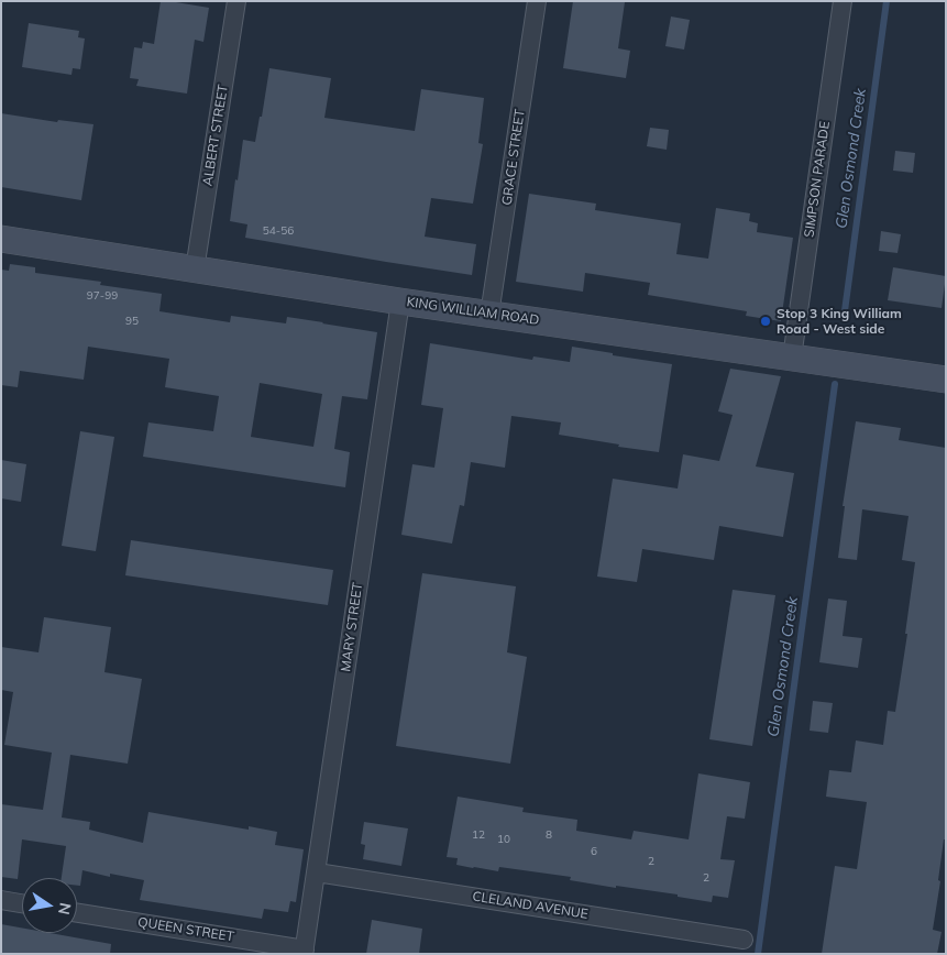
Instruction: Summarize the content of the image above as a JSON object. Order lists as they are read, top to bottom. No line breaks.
{"streets":{"main road":["KING WILLIAM ROAD"],"street":["ALBERT STREET","GRACE STREET","SIMPSON PARADE","MARY STREET","CLELAND AVENUE","QUEEN STREET"]},"crossings":[["ALBERT STREET","KING WILLIAM ROAD"],["GRACE STREET","KING WILLIAM ROAD"],["SIMPSON PARADE","KING WILLIAM ROAD"],["KING WILLIAM ROAD","MARY STREET"],["MARY STREET","CLELAND AVENUE"],["MARY STREET","QUEEN STREET"]],"water":["Glen Osmond Creek"],"places":["Stop 3 King William Road - West side"],"house_numbers":["54-56","97-99","95","12","8","10","6","2","2"],"north":"right"}
